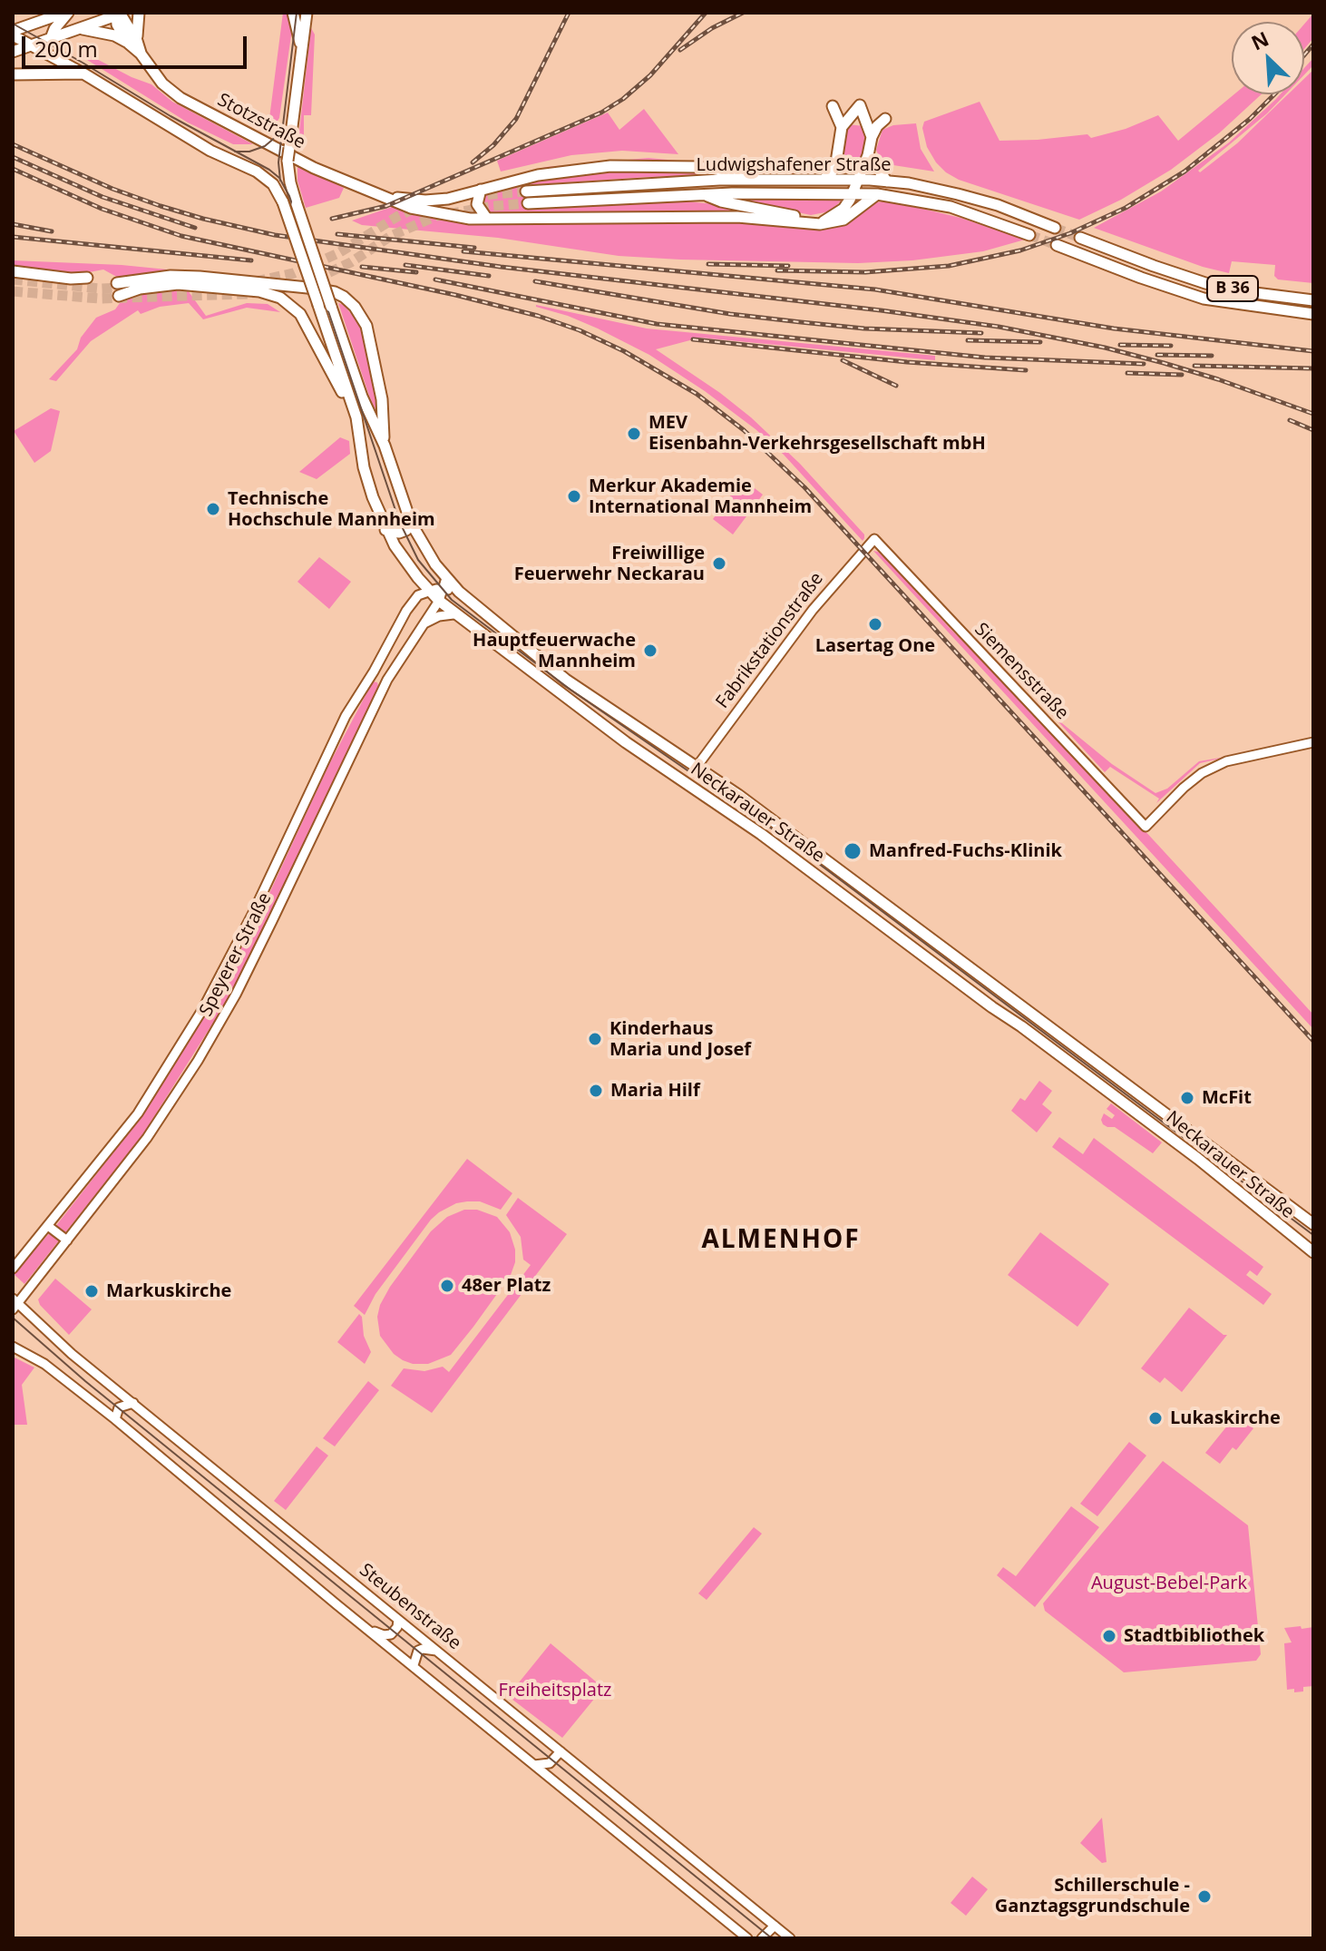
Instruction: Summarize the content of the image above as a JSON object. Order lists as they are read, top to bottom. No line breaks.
{"streets":{"main road":["Stotzstraße","Ludwigshafener Straße","B 36","Neckarauer Straße"],"street":["Fabrikstationstraße","Siemensstraße","Speyerer Straße","Steubenstraße"]},"crossings":[["Fabrikstationstraße","Siemensstraße"],["Fabrikstationstraße","Neckarauer Straße"],["Neckarauer Straße","Speyerer Straße"],["Speyerer Straße","Steubenstraße"]],"districts":["ALMENHOF"],"parks":["August-Bebel-Park","Freiheitsplatz"],"places":["MEV Eisenbahn-Verkehrsgesellschaft mbH","Merkur Akademie International Mannheim","Technische Hochschule Mannheim","Freiwillige Feuerwehr Neckarau","Lasertag One","Hauptfeuerwache Mannheim","Manfred-Fuchs-Klinik","Kinderhaus Maria und Josef","Maria Hilf","McFit","48er Platz","Markuskirche","Lukaskirche","Stadtbibliothek","Schillerschule - Ganztagsgrundschule"],"scale_bar":"200 m","north":"top left"}
